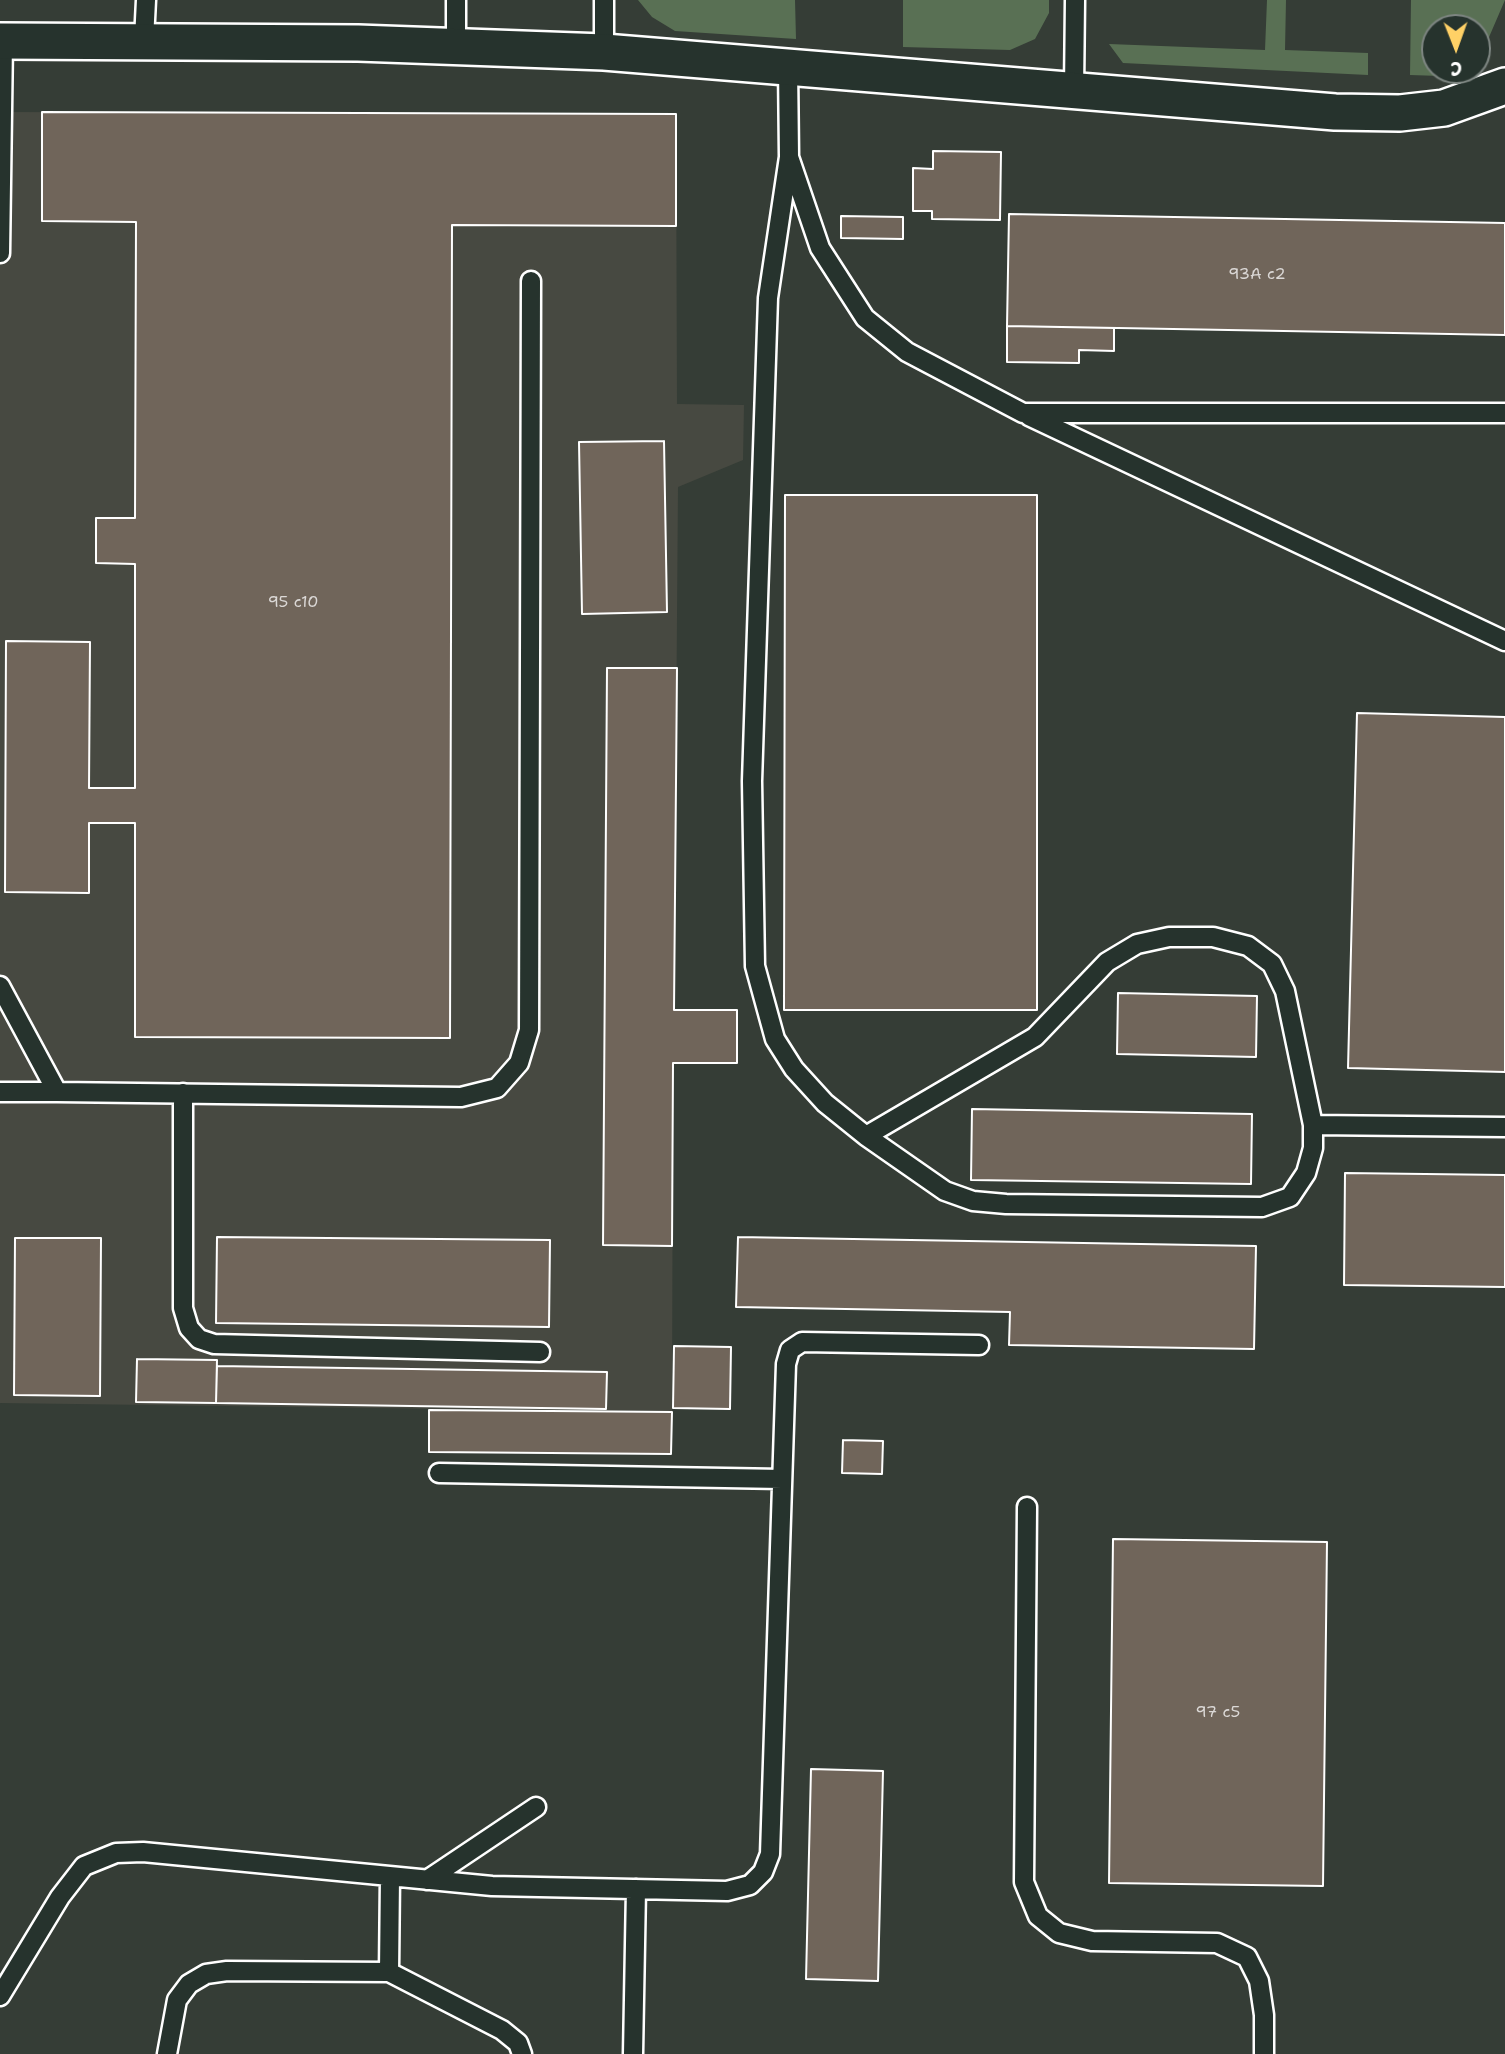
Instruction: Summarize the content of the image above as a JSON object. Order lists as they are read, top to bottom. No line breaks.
{"house_numbers":["93А с2","95 с10","97 с5"],"north":"bottom"}
